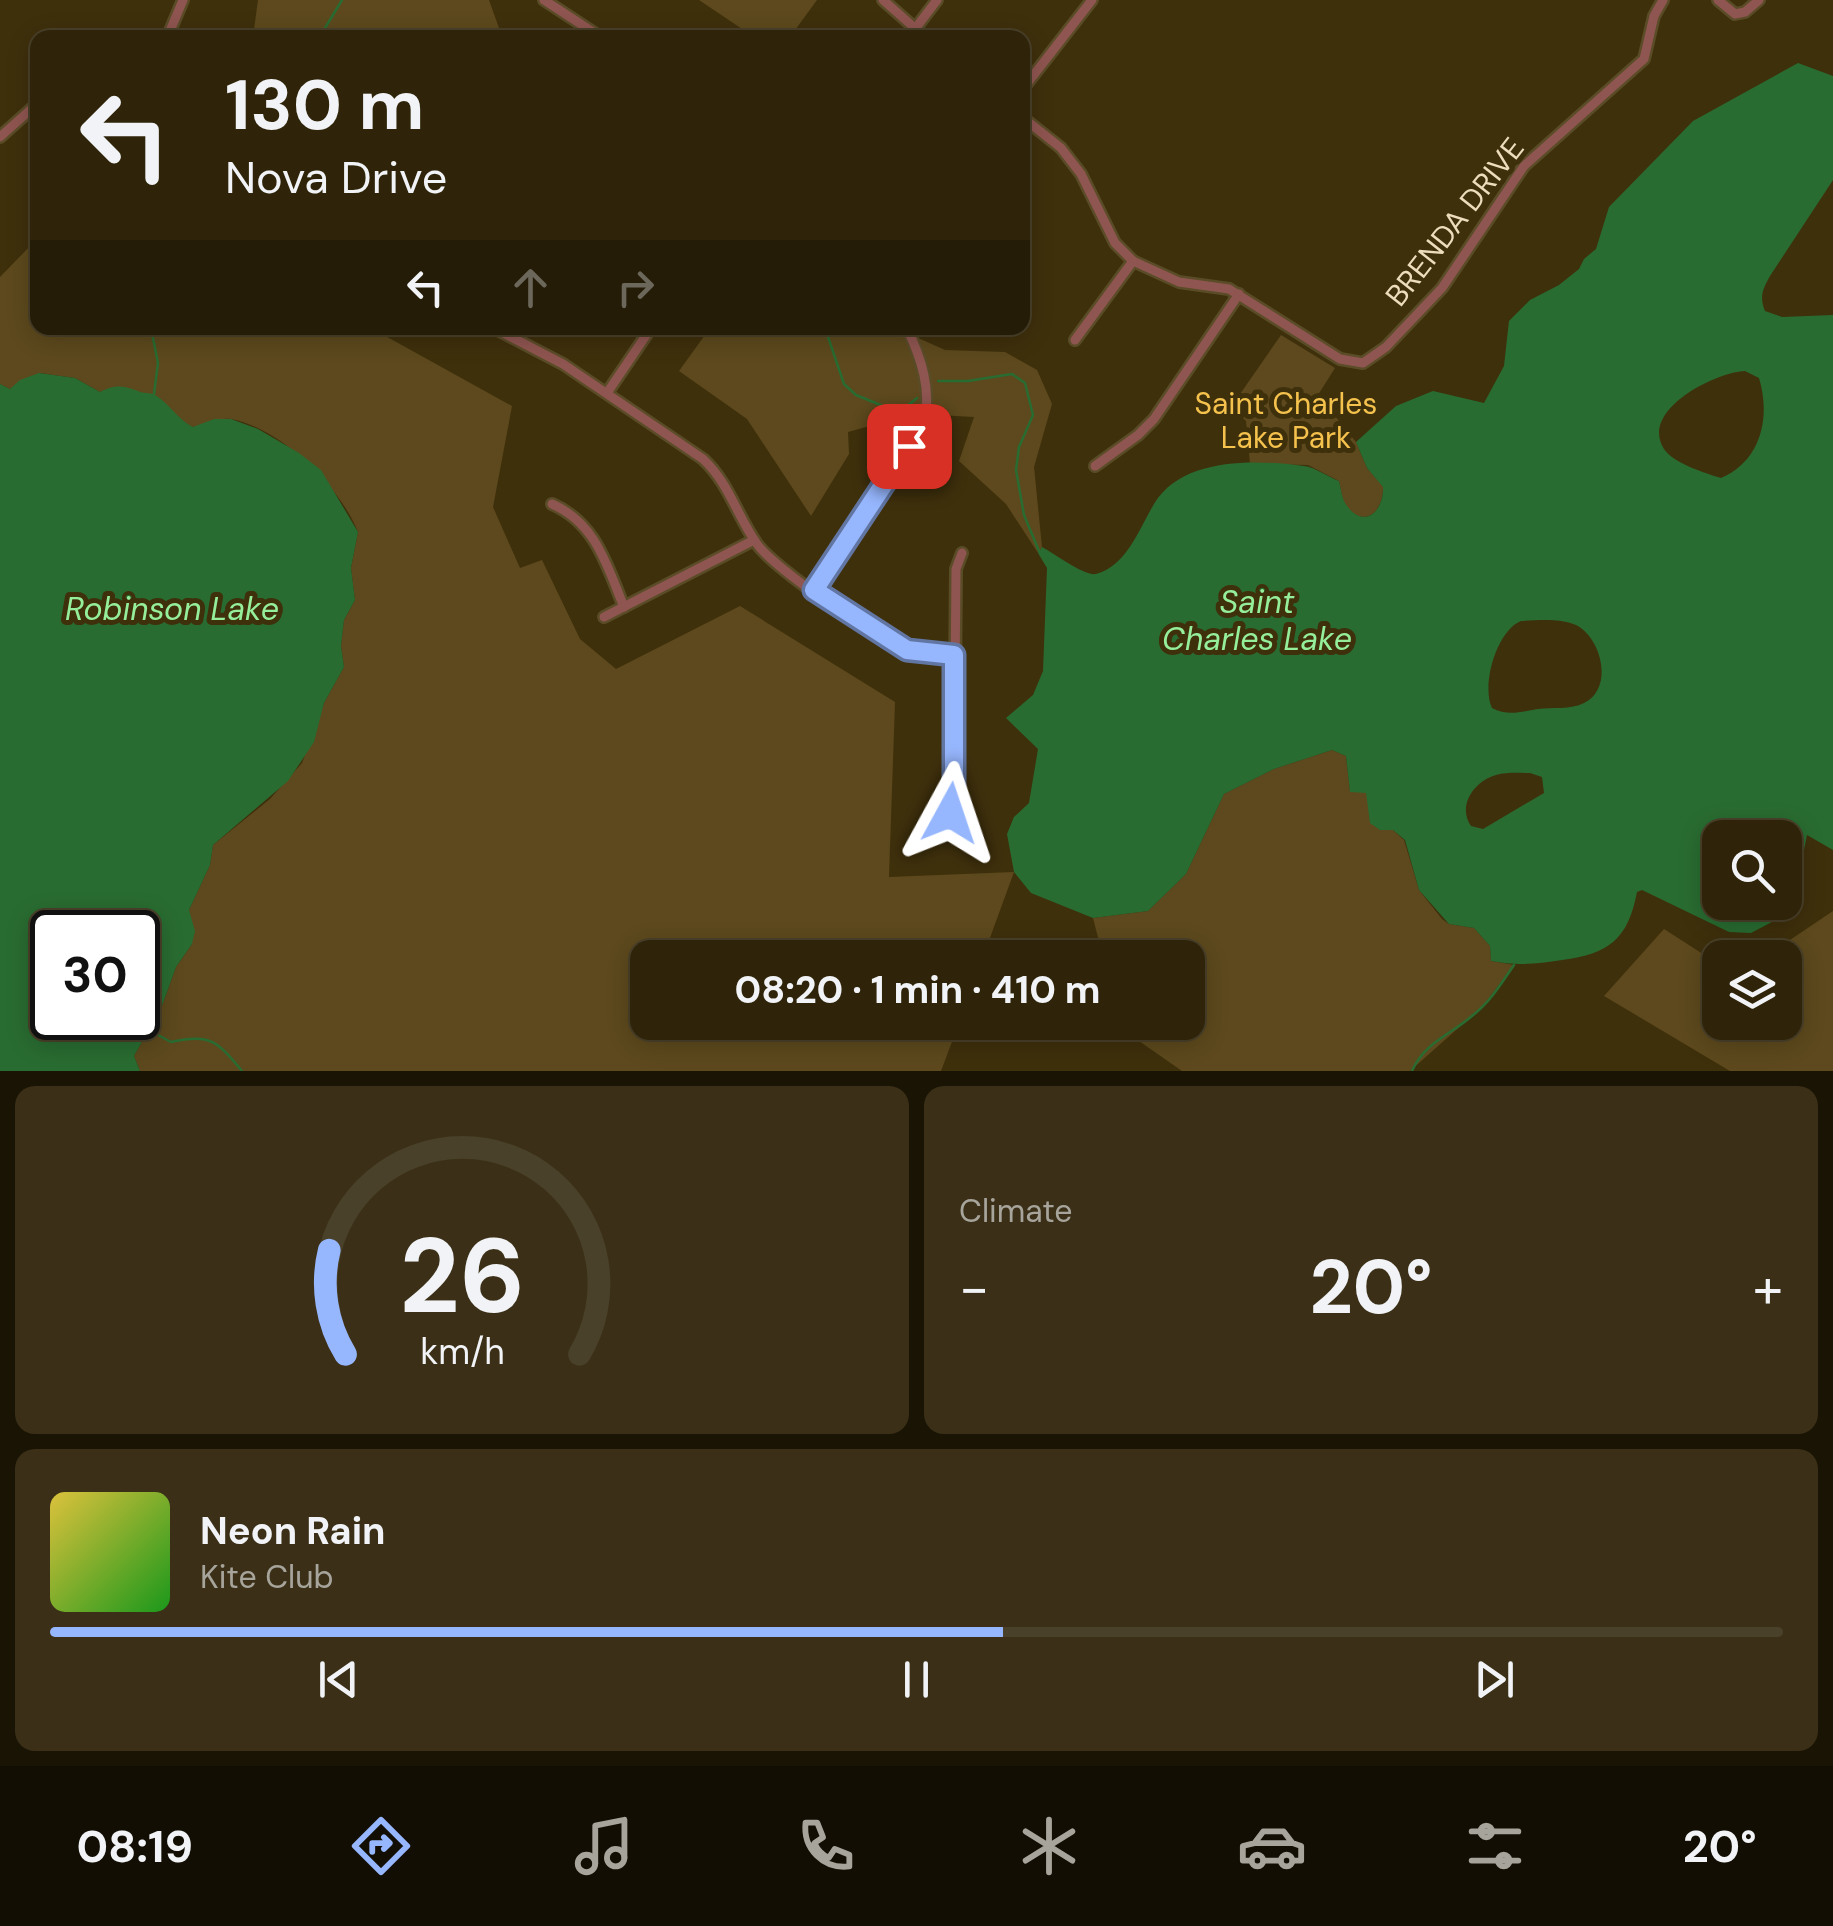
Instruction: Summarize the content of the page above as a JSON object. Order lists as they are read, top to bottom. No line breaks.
{"streets":{"street":["BRENDA DRIVE"]},"water":["Saint Charles Lake","Robinson Lake"],"parks":["Saint Charles Lake Park"],"page":{"turn":["130 m","Nova Drive"],"limit":"30","trip":"08:20 · 1 min · 410 m","tile":"Climate","heat":["−","20°","+"],"song":["Neon Rain","Kite Club"],"tabs":["08:19","20°"],"gauge":["26","km/h"]}}
